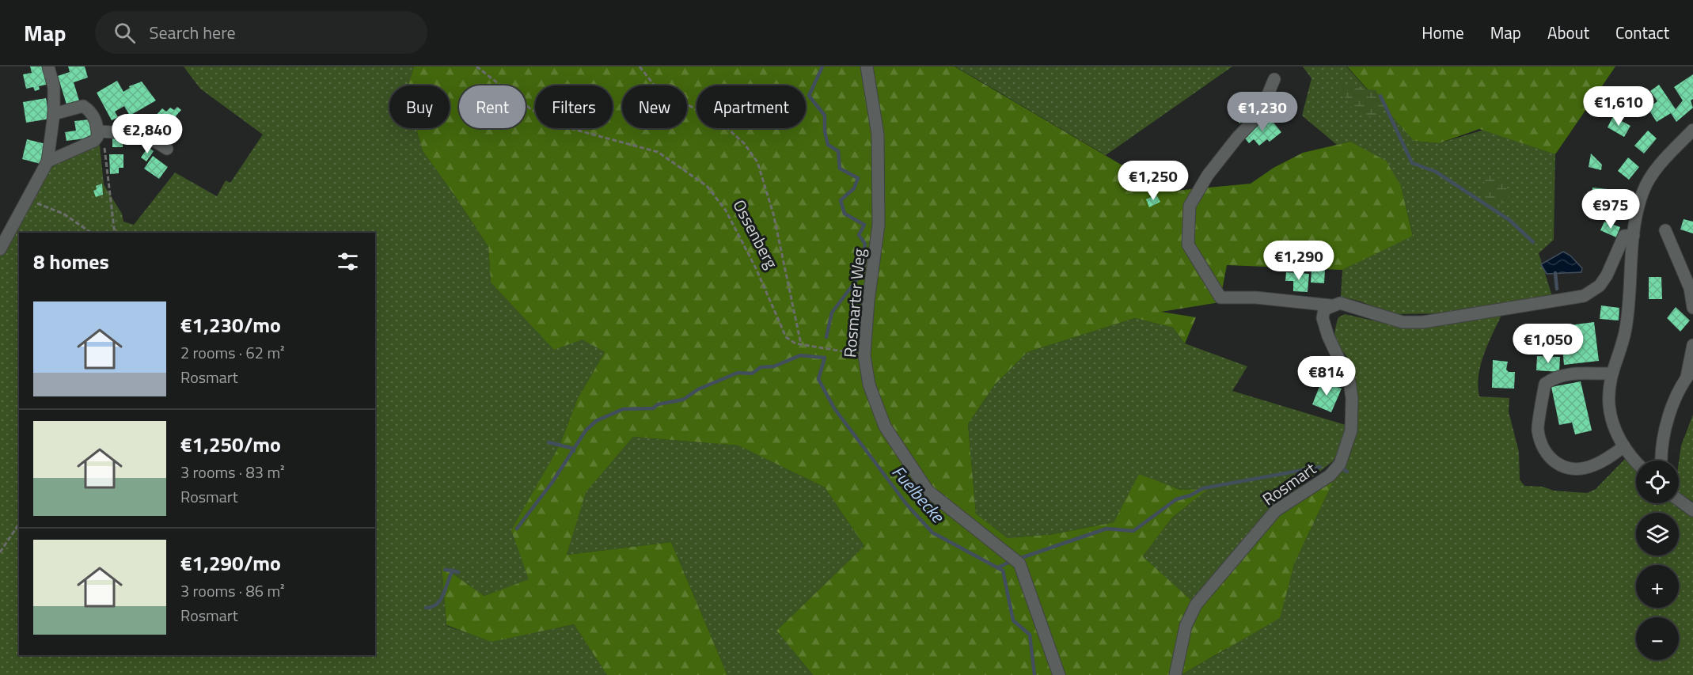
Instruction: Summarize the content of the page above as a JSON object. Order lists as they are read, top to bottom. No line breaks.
{"streets":{"street":["Rosmarter Weg","Rosmart"],"path":["Ossenberg"]},"crossings":[["Ossenberg","Rosmarter Weg"]],"water":["Fuelbecke"],"page":{"header":"Map","search":"Search here","nav":["Home","Map","About","Contact"],"chip":["Buy","Rent","Filters","New","Apartment"],"price":["€1,610","€1,230","€2,840","€1,250","€975","€1,290","€1,050","€814"],"heading":"8 homes","list":[{"name":"€1,230/mo","note":"2 rooms · 62 m² · Rosmart"},{"name":"€1,250/mo","note":"3 rooms · 83 m² · Rosmart"},{"name":"€1,290/mo","note":"3 rooms · 86 m² · Rosmart"}],"map_buttons":["+","−"]}}
